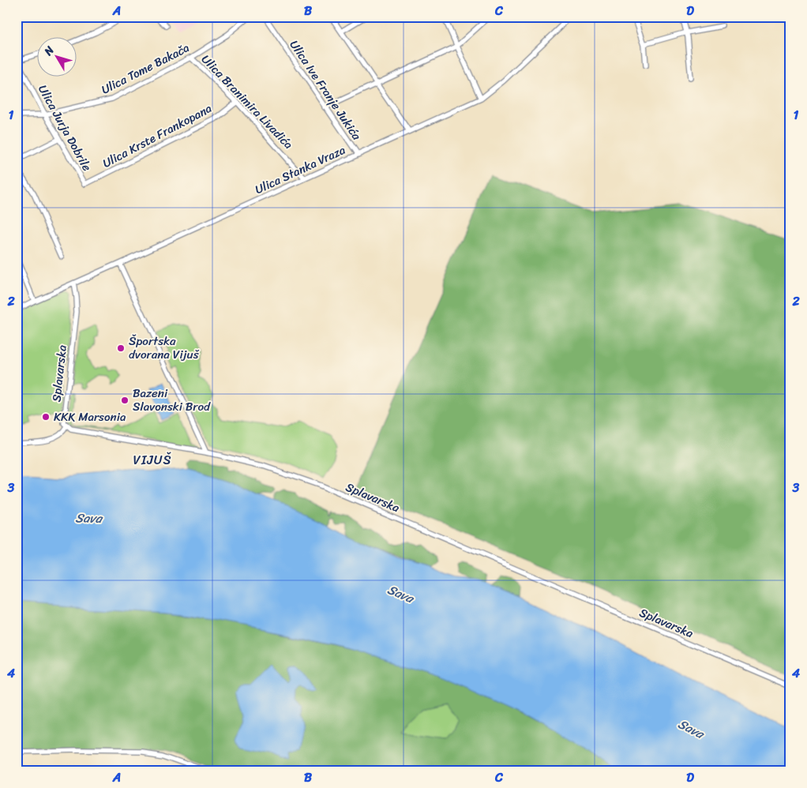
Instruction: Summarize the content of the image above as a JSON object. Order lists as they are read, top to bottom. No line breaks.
{"streets":{"street":["Ulica Tome Bakača","Ulica Ive Franje Jukića","Ulica Branimira Livadića","Ulica Jurja Dobrile","Ulica Krste Frankopana","Ulica Stanka Vraza","Splavarska"]},"crossings":[["Ulica Tome Bakača","Ulica Branimira Livadića"],["Ulica Tome Bakača","Ulica Jurja Dobrile"],["Ulica Ive Franje Jukića","Ulica Stanka Vraza"],["Ulica Branimira Livadića","Ulica Krste Frankopana"],["Ulica Branimira Livadića","Ulica Stanka Vraza"],["Ulica Jurja Dobrile","Ulica Krste Frankopana"],["Ulica Stanka Vraza","Splavarska"]],"districts":["VIJUŠ"],"water":["Sava"],"places":["Športska dvorana Vijuš","Bazeni Slavonski Brod","KKK Marsonia"],"north":"top left","grid":{"columns":["A","B","C","D"],"rows":["1","2","3","4"]}}
